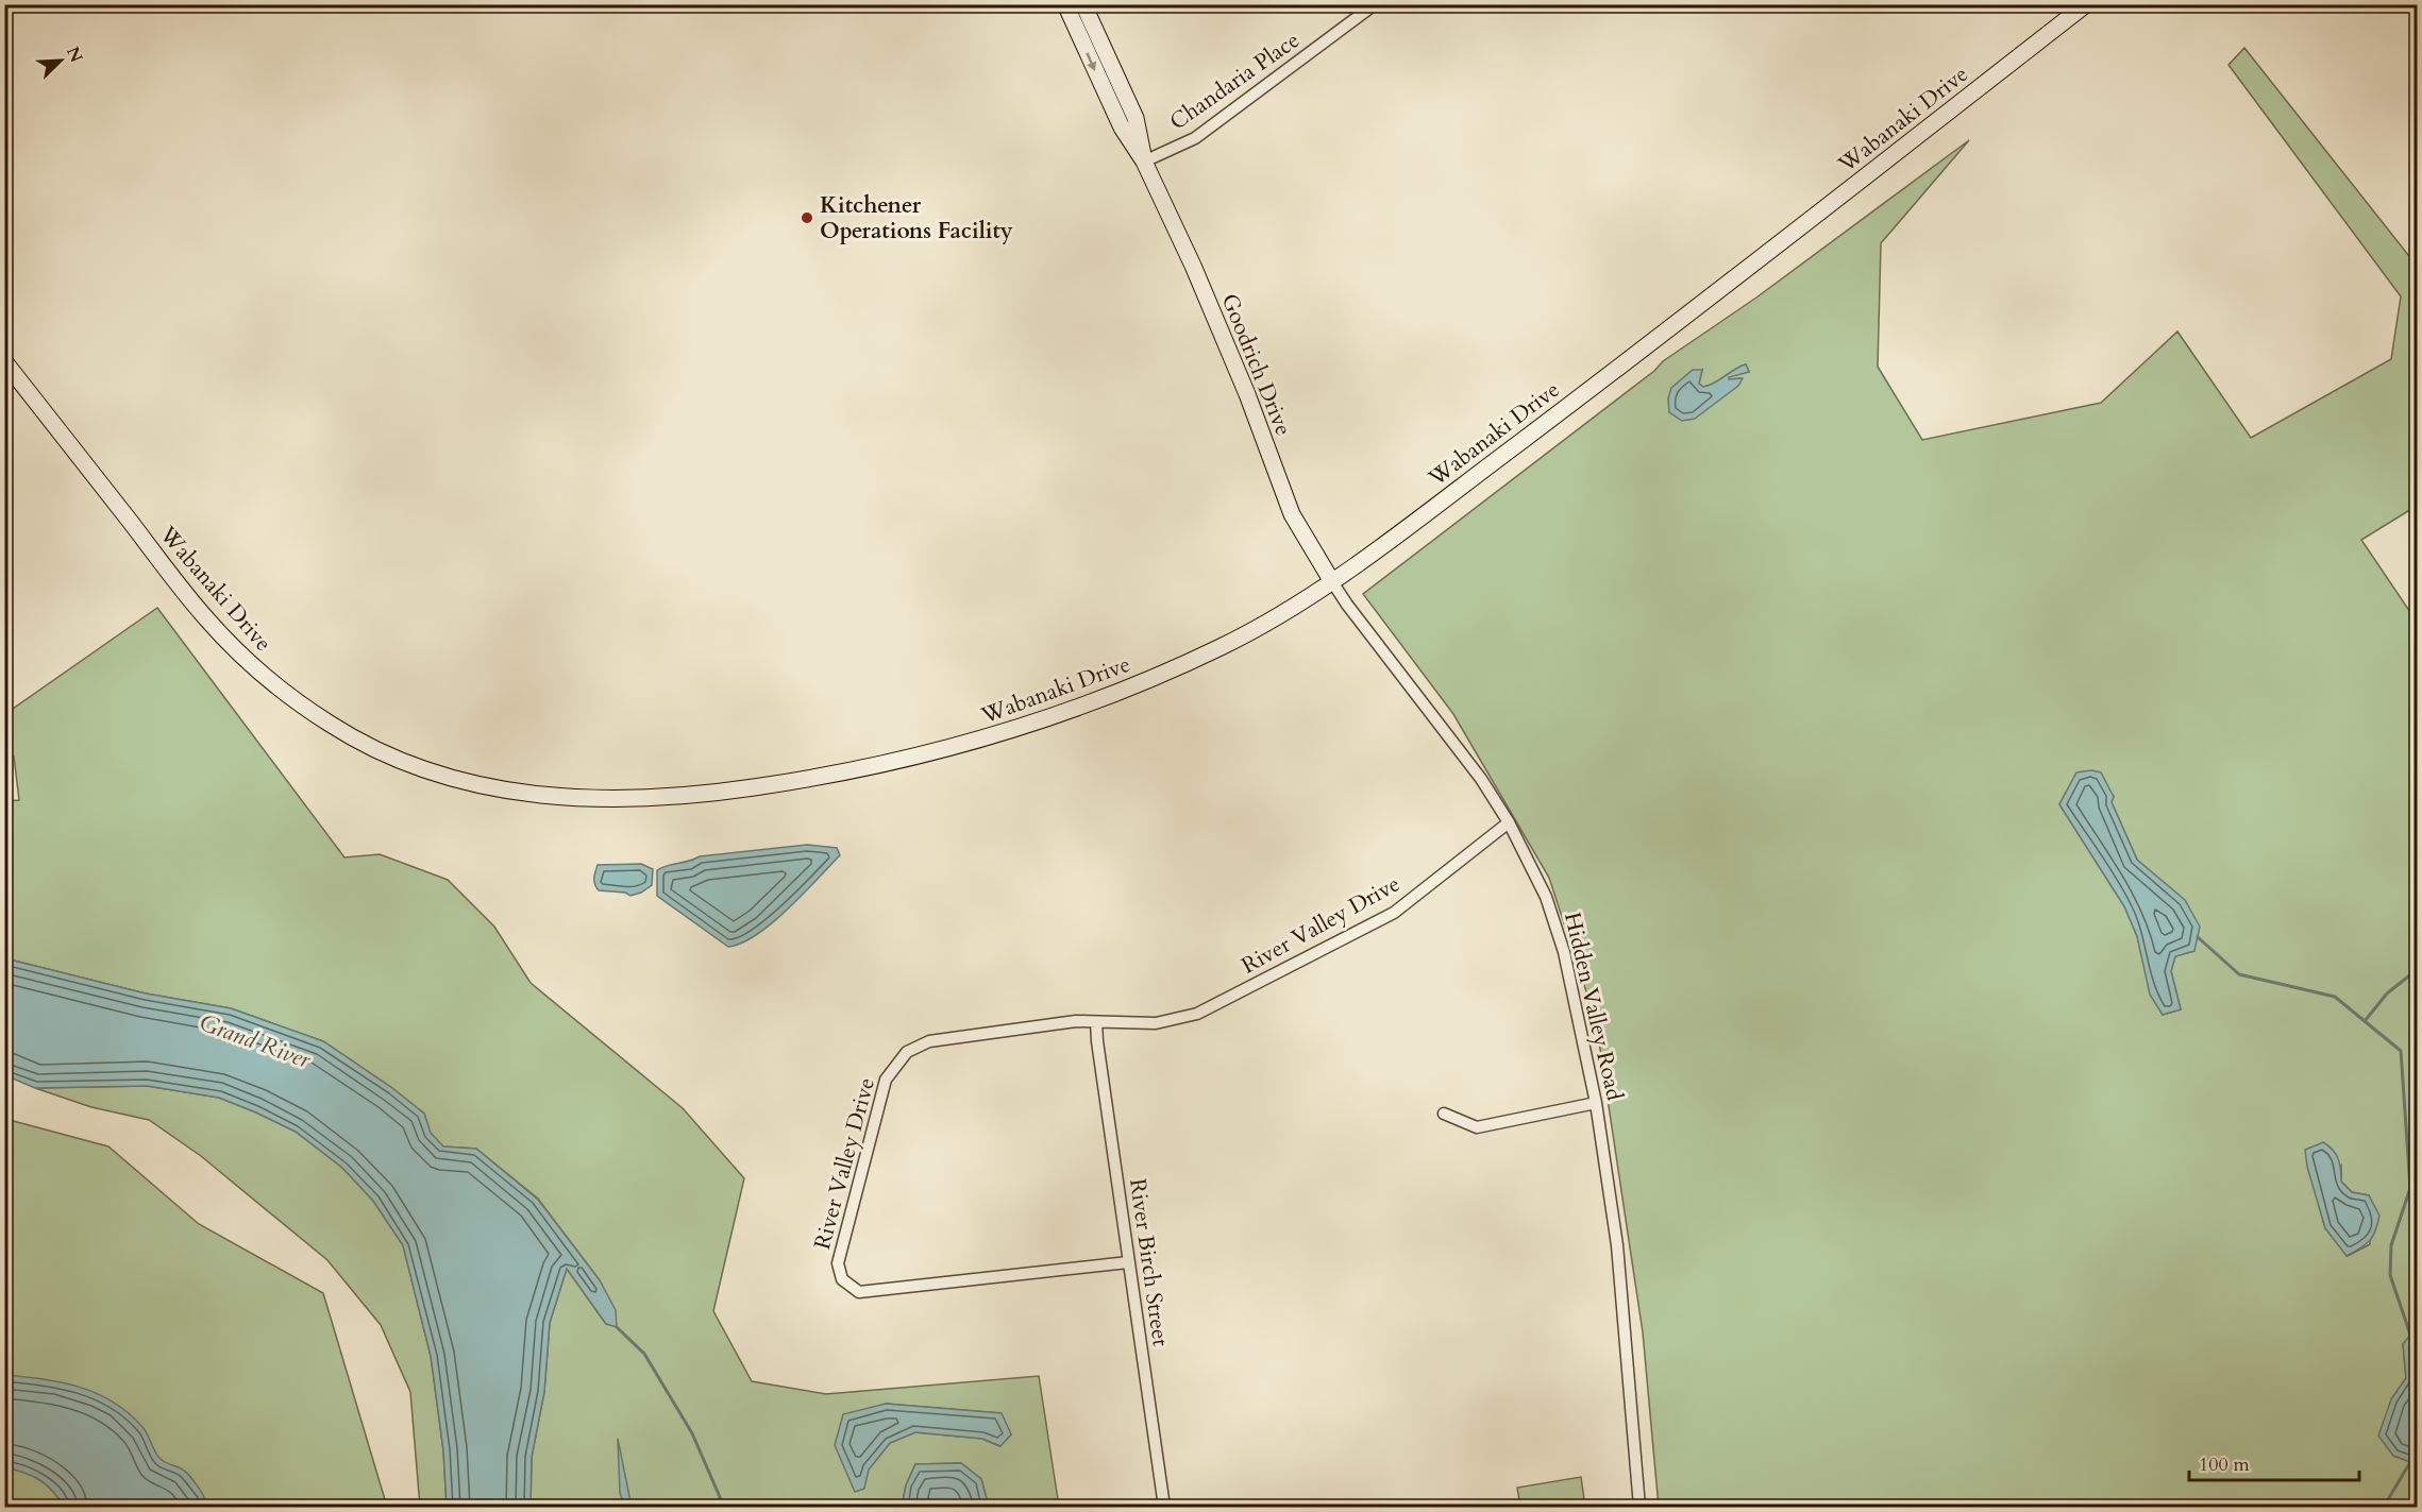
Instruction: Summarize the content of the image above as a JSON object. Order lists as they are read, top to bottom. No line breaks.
{"streets":{"street":["Chandaria Place","Wabanaki Drive","Goodrich Drive","River Valley Drive","Hidden Valley Road","River Birch Street"]},"crossings":[["Chandaria Place","Goodrich Drive"],["Wabanaki Drive","Goodrich Drive"],["Wabanaki Drive","Hidden Valley Road"],["Goodrich Drive","Hidden Valley Road"],["River Valley Drive","Hidden Valley Road"],["River Valley Drive","River Birch Street"]],"water":["Grand River"],"places":["Kitchener Operations Facility"],"scale_bar":"100 m","north":"top right"}
